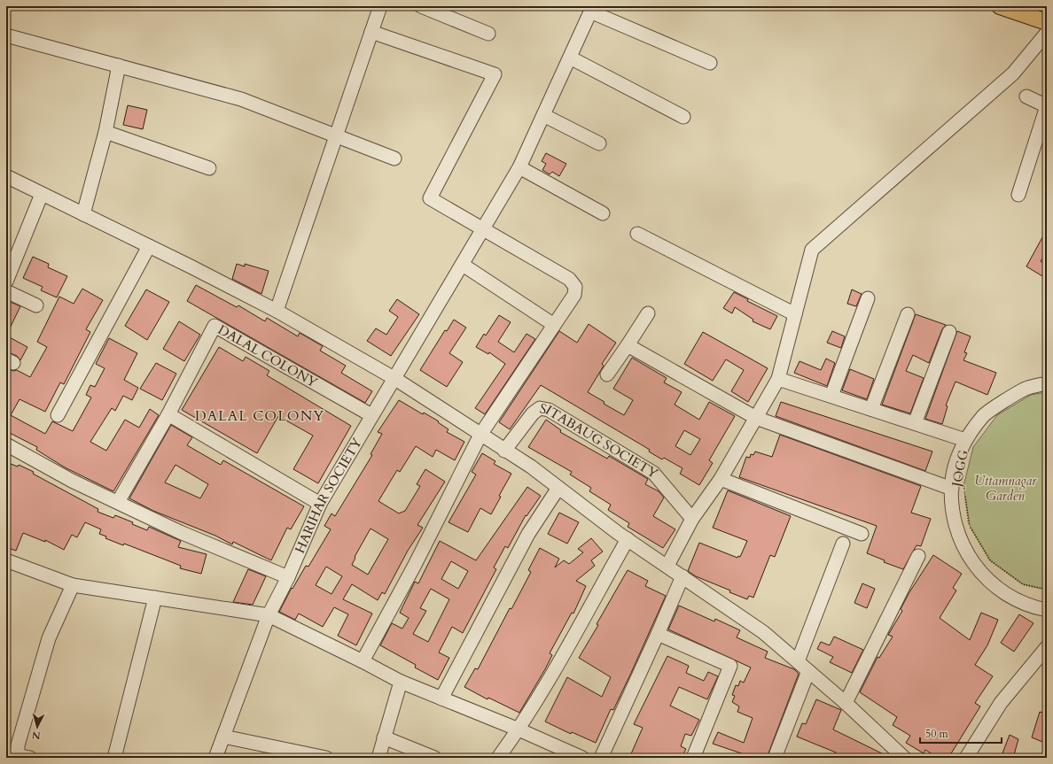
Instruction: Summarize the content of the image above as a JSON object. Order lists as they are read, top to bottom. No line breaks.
{"streets":{"street":["DALAL COLONY","SITABAUG SOCIETY","HARIHAR SOCIETY"],"path":["JOGG"]},"crossings":[["DALAL COLONY","HARIHAR SOCIETY"]],"districts":["DALAL COLONY"],"parks":["Uttamnagar Garden"],"scale_bar":"50 m","north":"bottom"}
